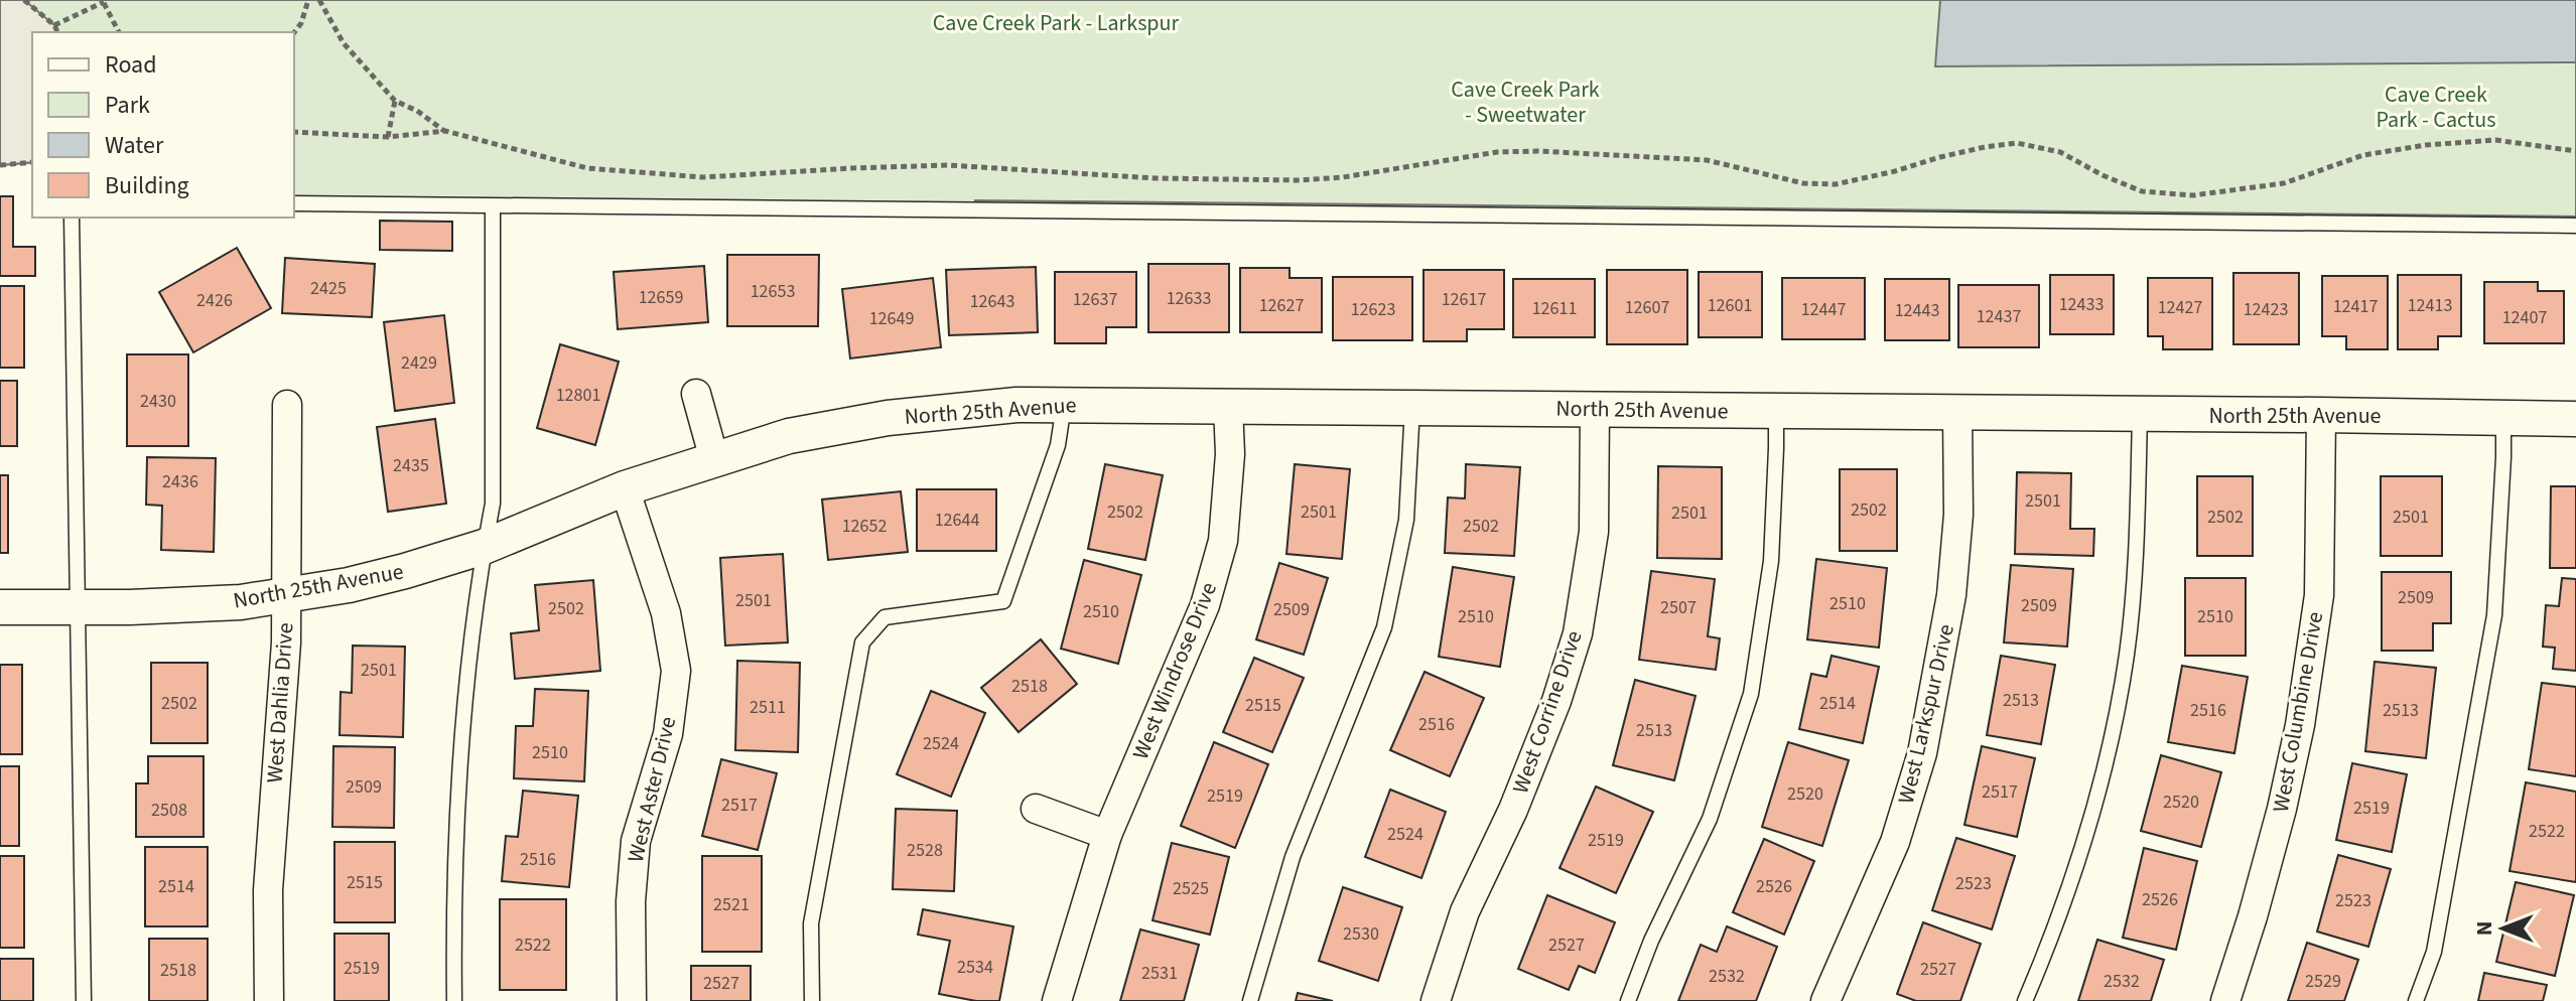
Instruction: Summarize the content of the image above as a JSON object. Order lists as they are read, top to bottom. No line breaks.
{"streets":{"street":["North 25th Avenue","West Windrose Drive","West Dahlia Drive","West Corrine Drive","West Columbine Drive","West Larkspur Drive","West Aster Drive"]},"crossings":[["North 25th Avenue","West Windrose Drive"],["North 25th Avenue","West Dahlia Drive"],["North 25th Avenue","West Corrine Drive"],["North 25th Avenue","West Columbine Drive"],["North 25th Avenue","West Larkspur Drive"],["North 25th Avenue","West Aster Drive"]],"parks":["Cave Creek Park - Larkspur","Cave Creek Park - Sweetwater","Cave Creek Park - Cactus"],"house_numbers":["2425","12653","12659","12633","12637","12617","2426","12643","12433","12627","12601","12413","12417","12607","12427","12611","12623","12447","12423","12443","12437","12407","12649","2429","12801","2430","2435","2436","2501","2502","2502","2501","2501","2502","2501","12644","12652","2502","2509","2501","2510","2509","2507","2502","2509","2510","2510","2510","2501","2518","2513","2502","2514","2515","2511","2516","2513","2516","2513","2524","2510","2509","2517","2520","2519","2520","2517","2519","2508","2522","2524","2519","2528","2516","2515","2523","2514","2526","2525","2526","2523","2521","2530","2522","2527","2534","2519","2527","2518","2531","2532","2532","2529","2527"],"legend":["Road","Park","Water","Building"],"north":"left"}
